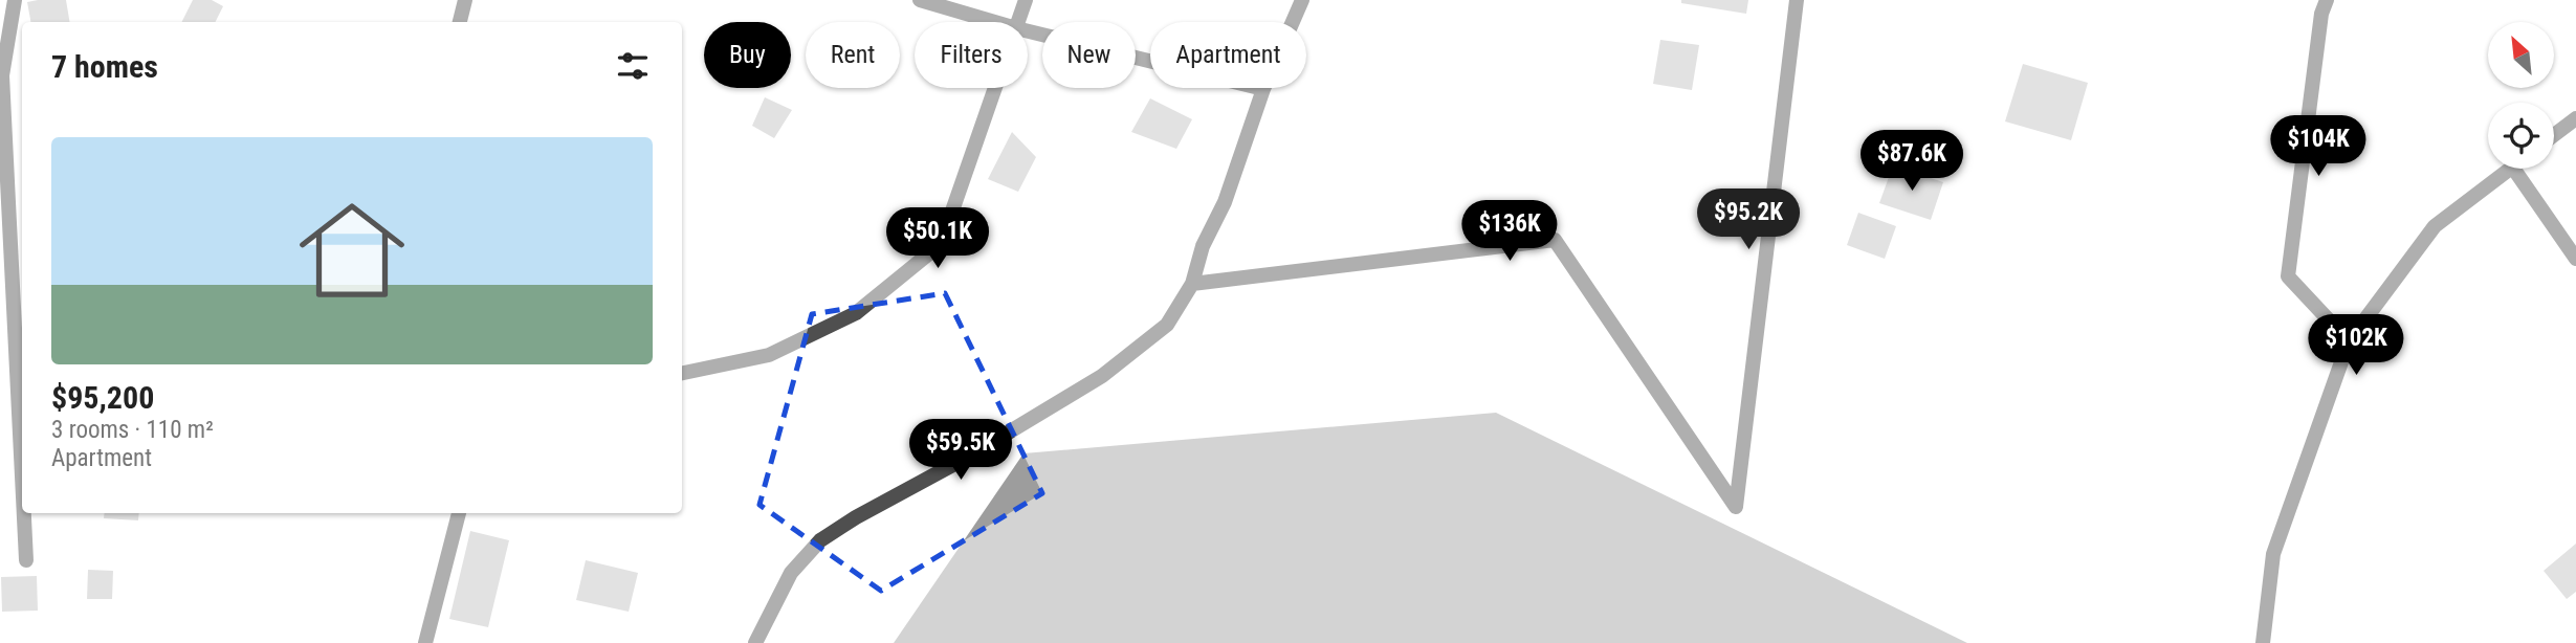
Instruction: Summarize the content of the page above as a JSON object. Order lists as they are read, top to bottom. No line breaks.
{"north":"top left","page":{"chip":["Buy","Rent","Filters","New","Apartment"],"heading":"7 homes","list":[{"name":"$95,200","note":"3 rooms · 110 m² · Apartment"}],"price":["$104K","$87.6K","$95.2K","$136K","$50.1K","$102K","$59.5K"]}}
